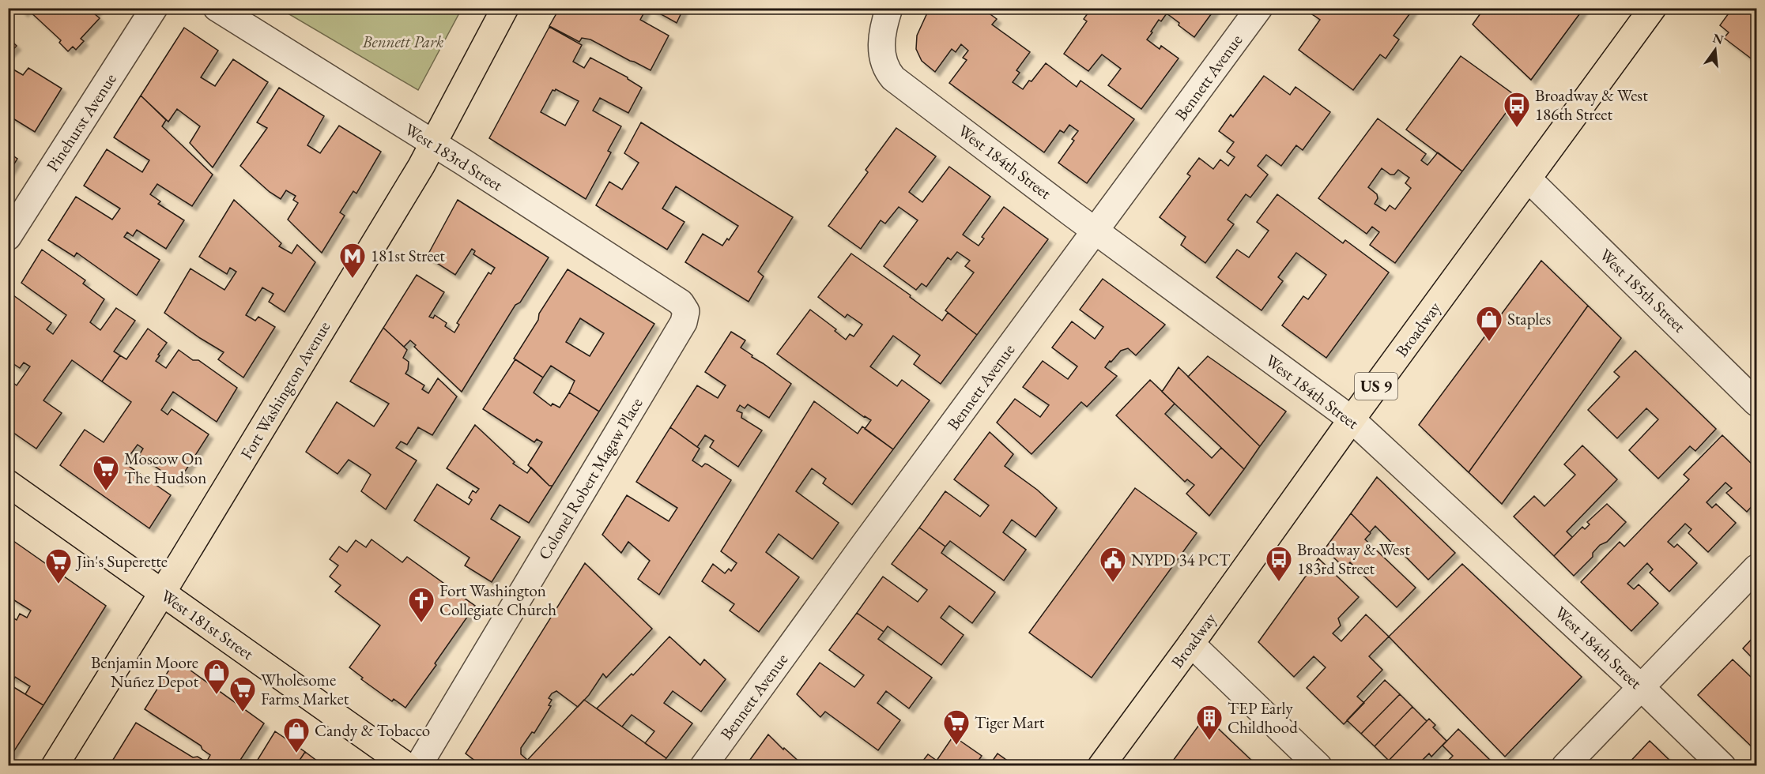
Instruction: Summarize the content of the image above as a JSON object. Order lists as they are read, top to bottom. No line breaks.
{"streets":{"main road":["Broadway","US 9","Fort Washington Avenue","West 181st Street"],"street":["Bennett Avenue","Pinehurst Avenue","West 183rd Street","West 184th Street","West 185th Street","Colonel Robert Magaw Place"]},"crossings":[["Bennett Avenue","West 184th Street"],["West 183rd Street","Fort Washington Avenue"],["West 183rd Street","Colonel Robert Magaw Place"],["West 184th Street","Broadway"],["West 185th Street","Broadway"],["Fort Washington Avenue","West 181st Street"]],"parks":["Bennett Park"],"places":{"bus stop":["Broadway & West 186th Street","Broadway & West 183rd Street"],"metro station":["181st Street"],"shop":["Staples","Benjamin Moore Nuñez Depot","Candy & Tobacco"],"supermarket":["Moscow On The Hudson","Jin's Superette","Wholesome Farms Market","Tiger Mart"],"public building":["NYPD 34 PCT"],"church":["Fort Washington Collegiate Church"],"building":["TEP Early Childhood"]},"north":"top"}
